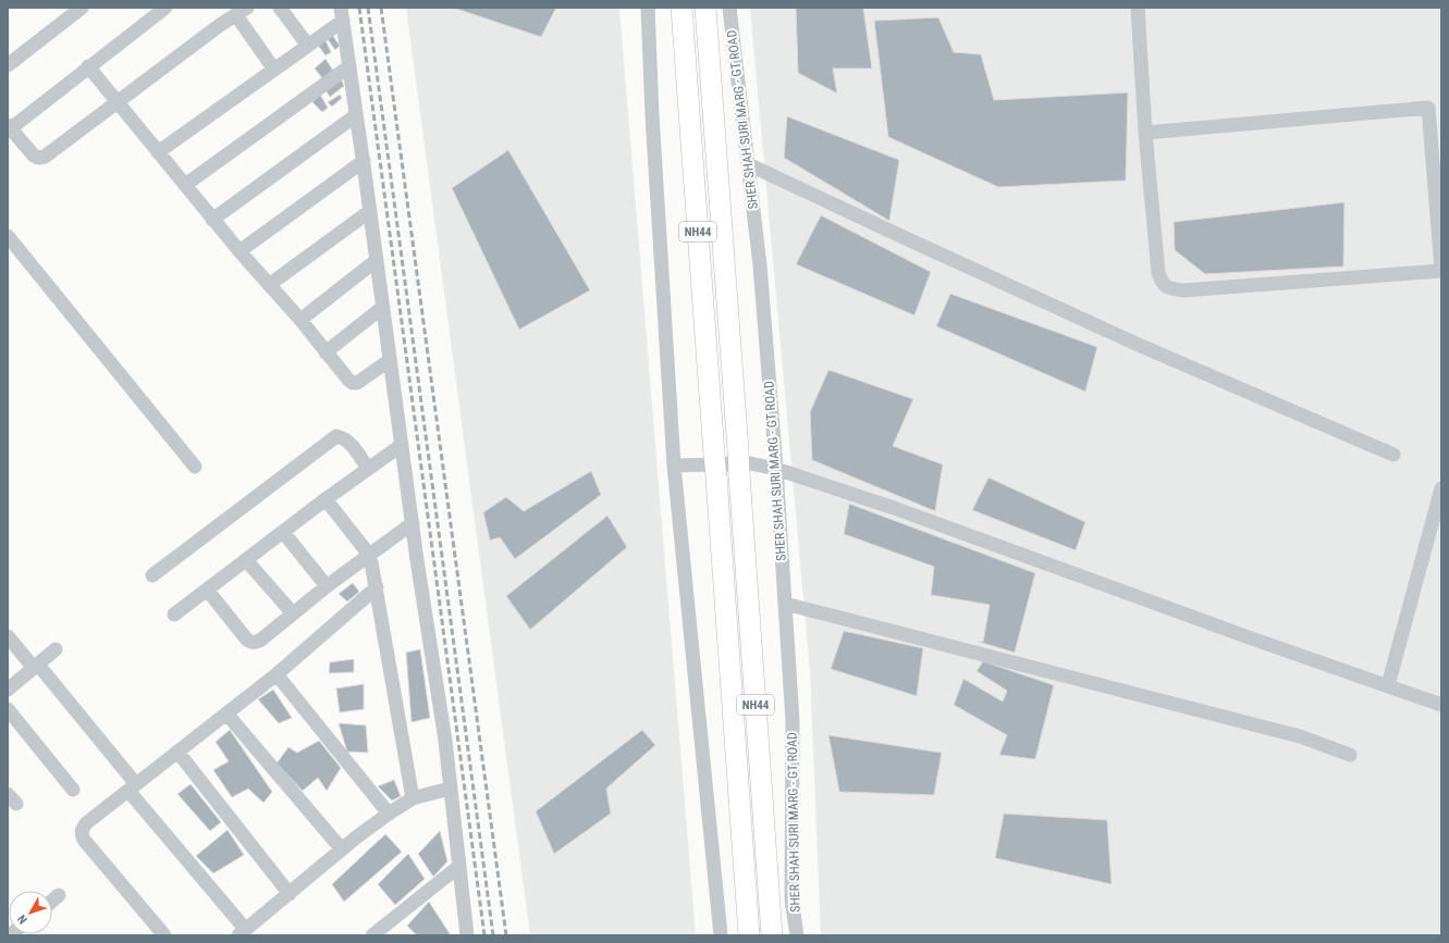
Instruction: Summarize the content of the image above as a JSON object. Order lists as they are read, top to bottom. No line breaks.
{"streets":{"highway":["SHER SHAH SURI MARG - GT ROAD","NH44"]},"north":"bottom left"}
